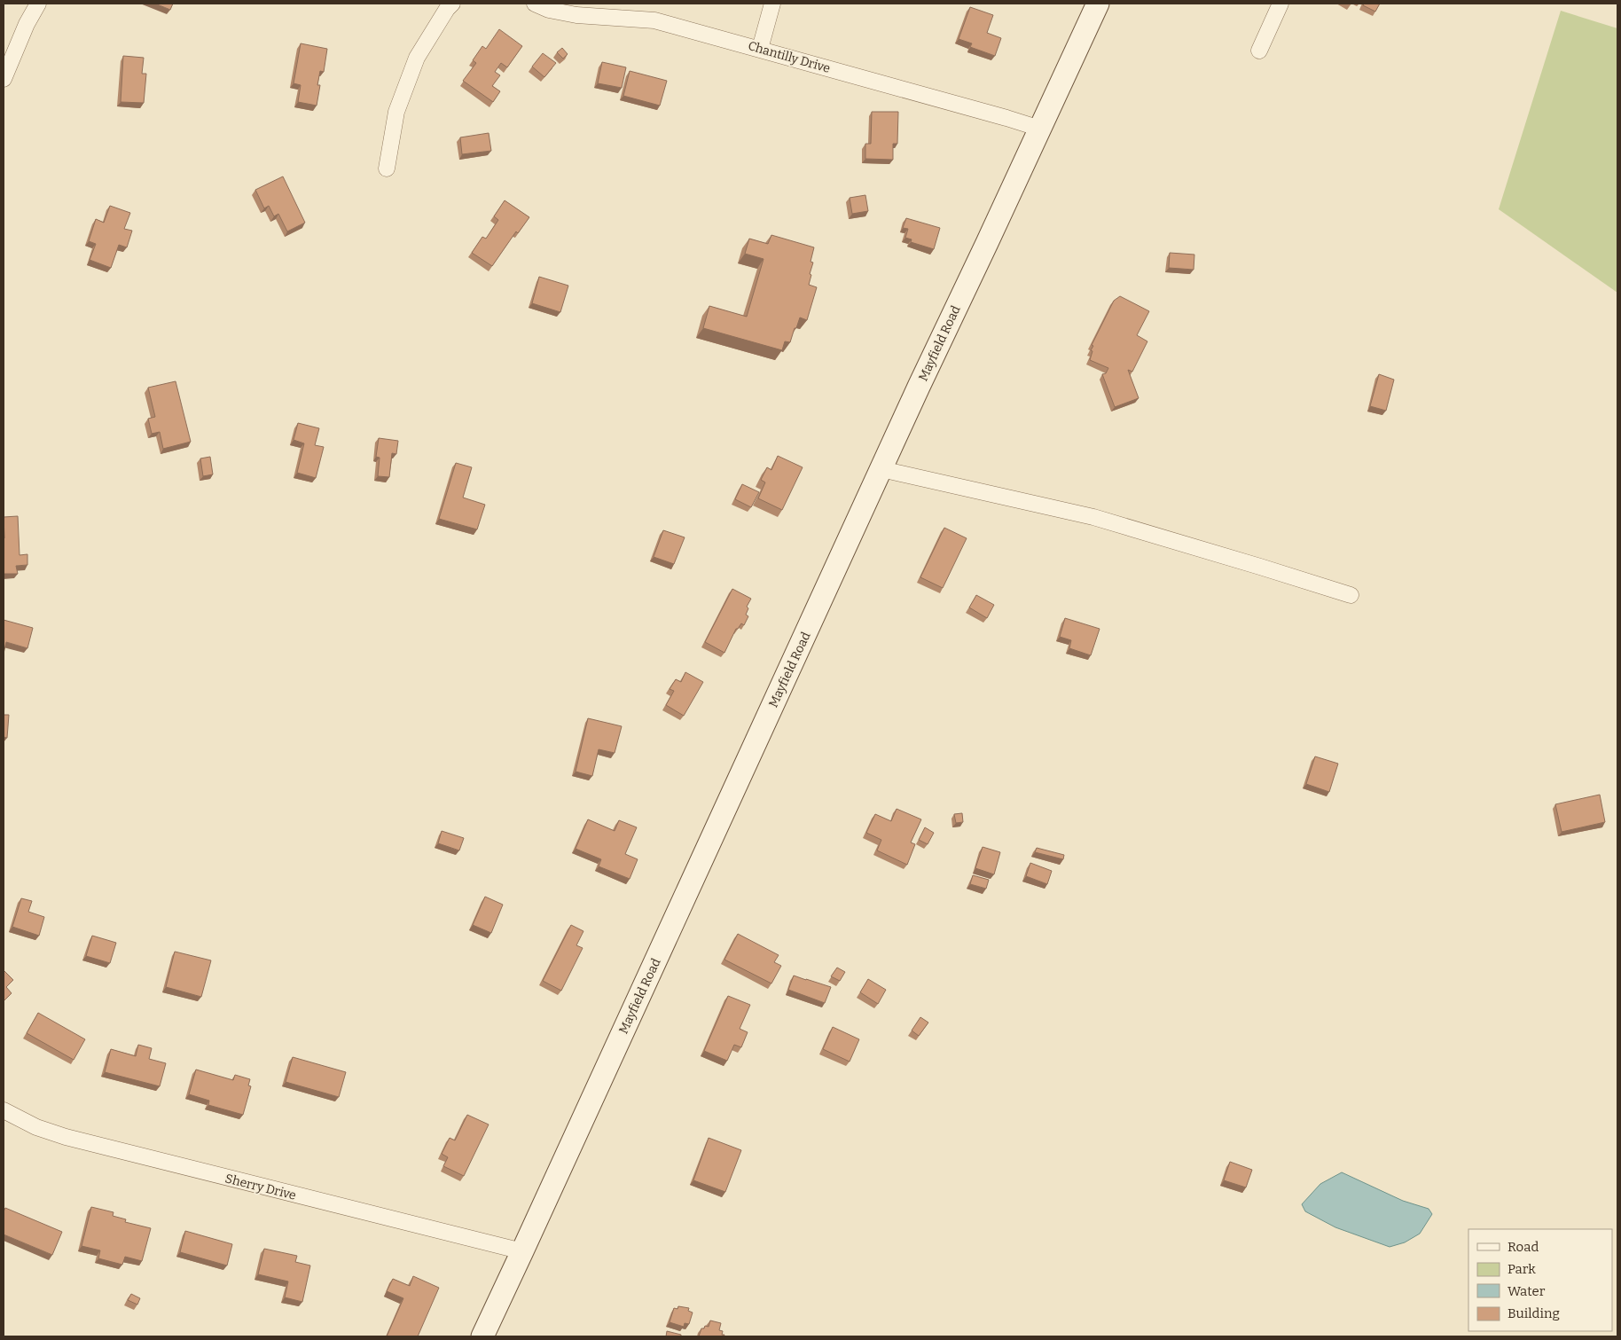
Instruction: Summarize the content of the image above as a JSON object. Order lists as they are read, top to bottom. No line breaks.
{"streets":{"street":["Chantilly Drive","Mayfield Road","Sherry Drive"]},"crossings":[["Chantilly Drive","Mayfield Road"],["Mayfield Road","Sherry Drive"]],"legend":["Road","Park","Water","Building"]}
